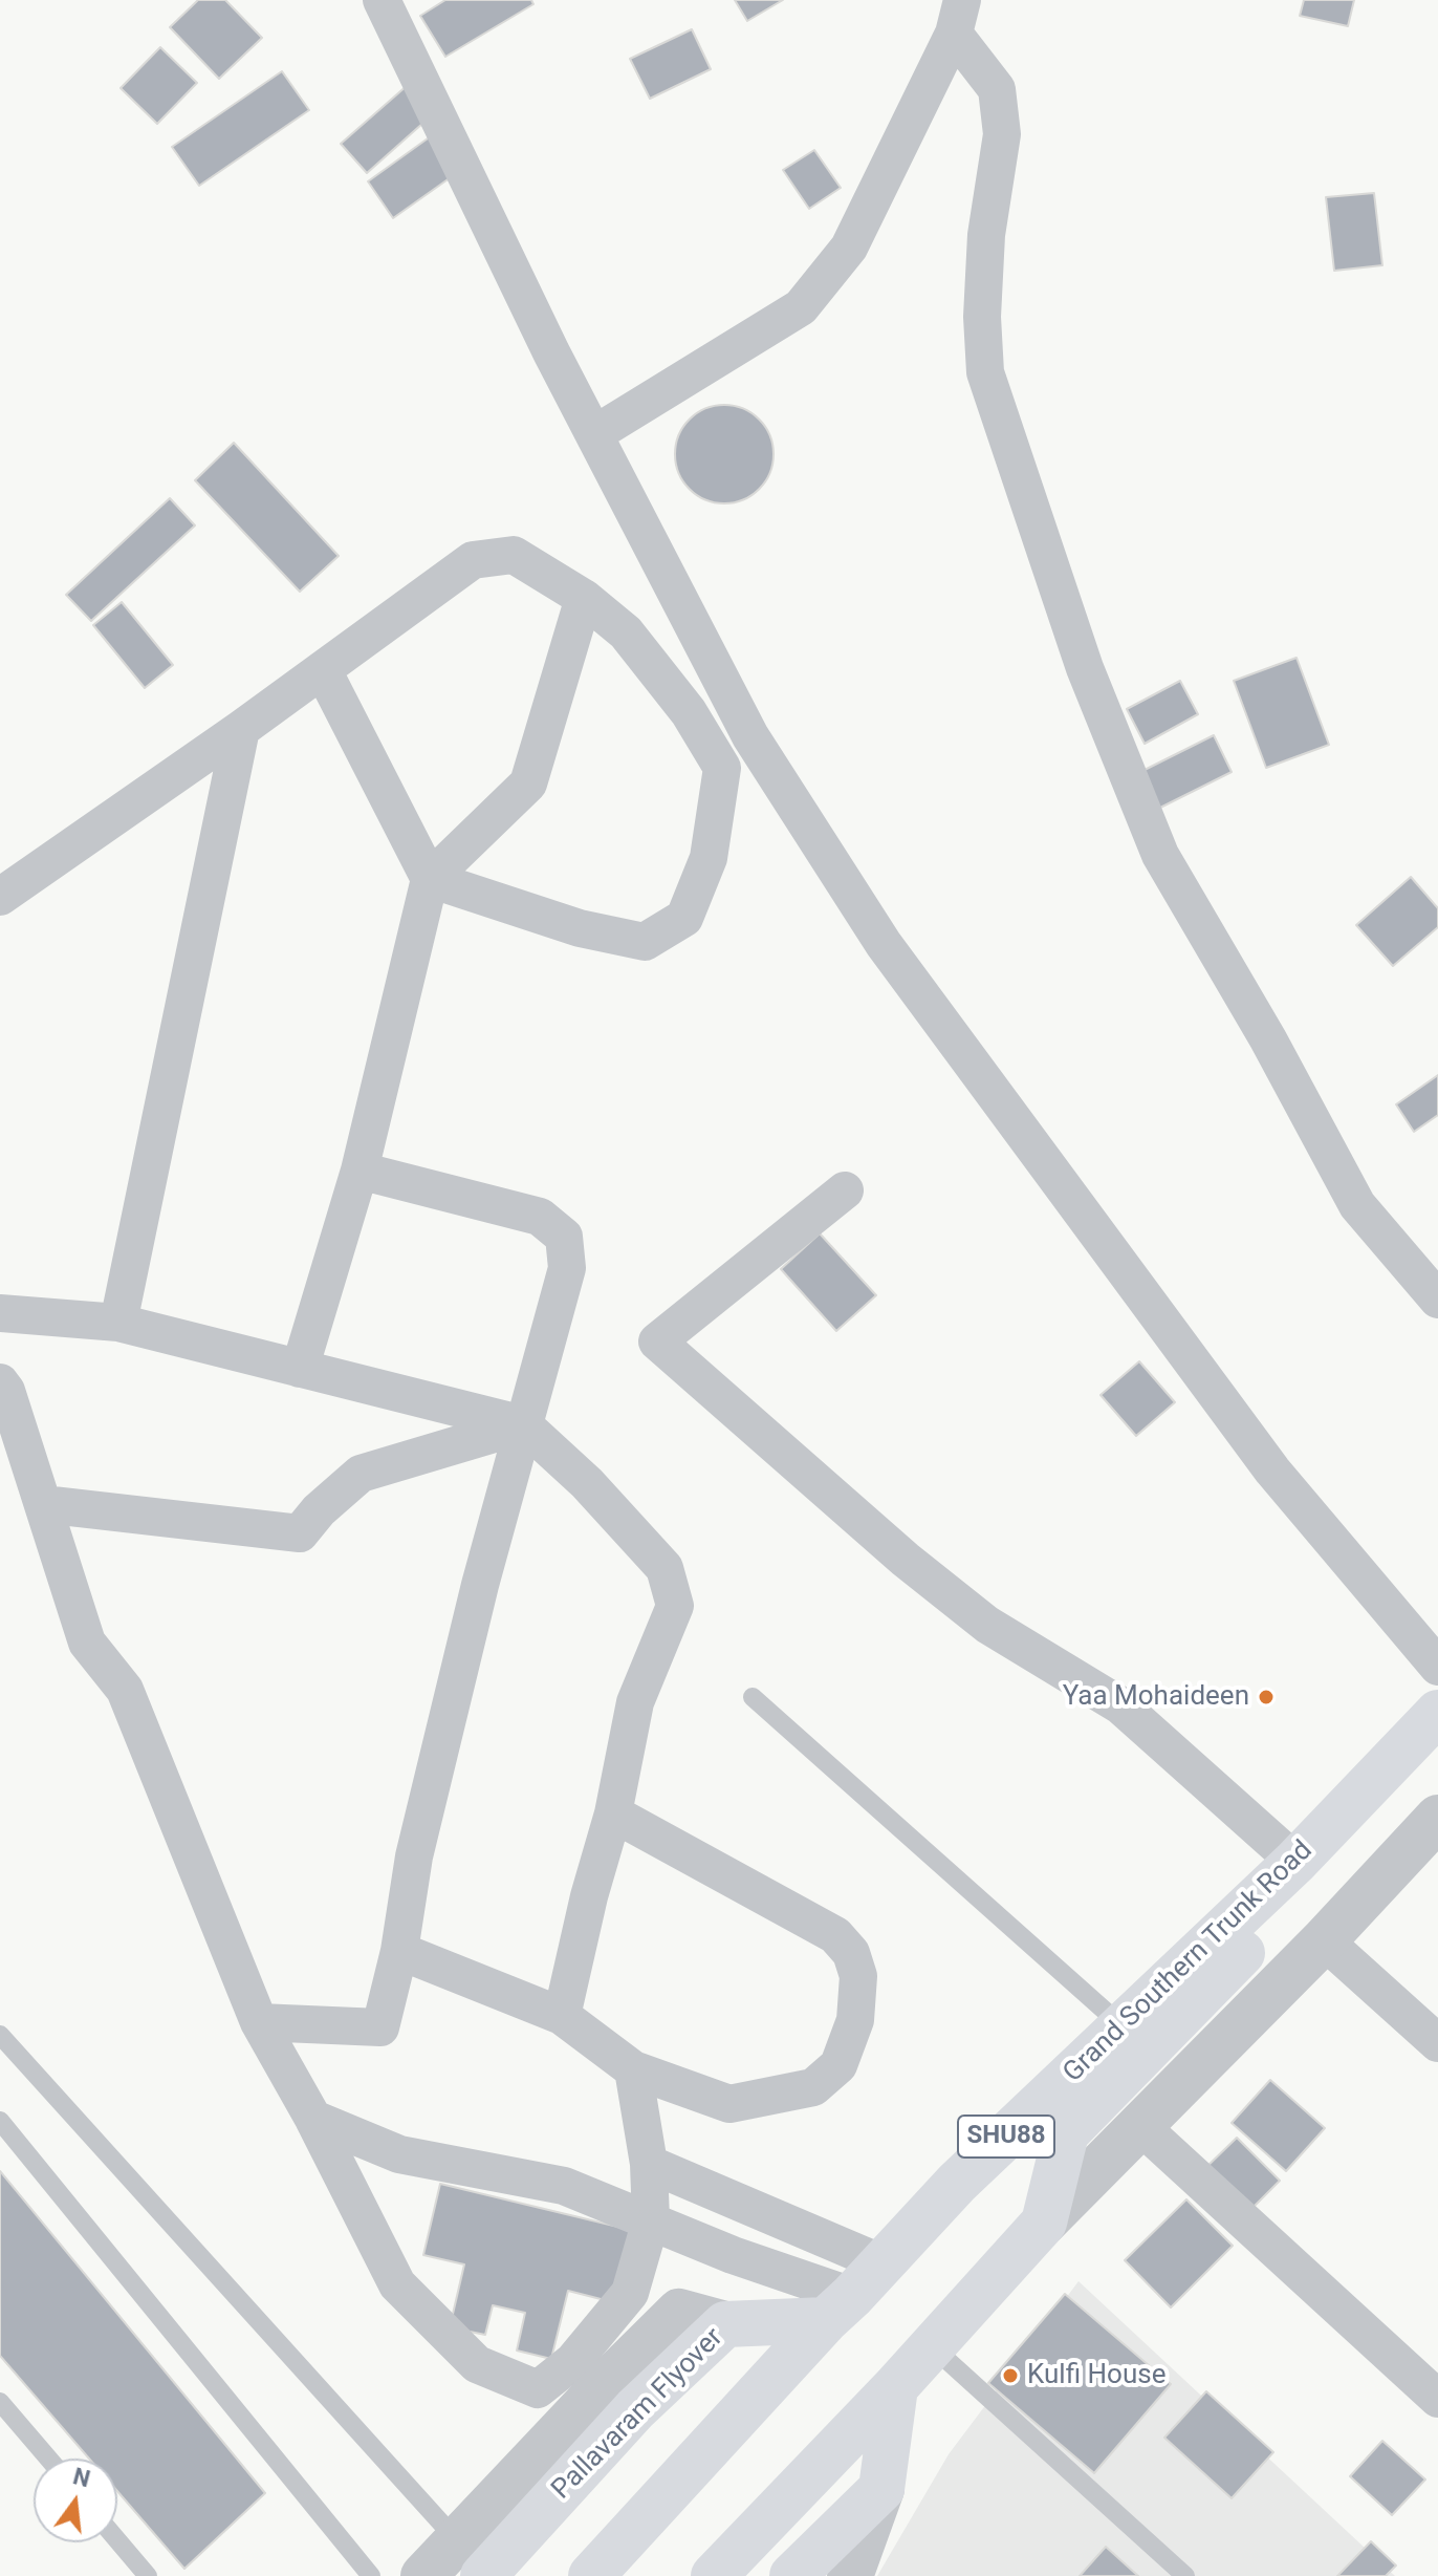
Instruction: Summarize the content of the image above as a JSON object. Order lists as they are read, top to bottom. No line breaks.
{"streets":{"main road":["Grand Southern Trunk Road","SHU88","Pallavaram Flyover"]},"crossings":[["Grand Southern Trunk Road","Pallavaram Flyover"]],"places":["Yaa Mohaideen","Kulfi House"],"north":"top"}
